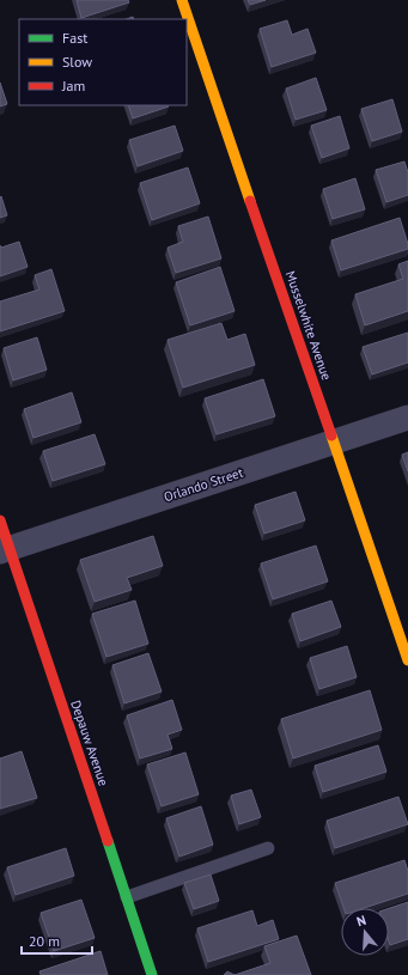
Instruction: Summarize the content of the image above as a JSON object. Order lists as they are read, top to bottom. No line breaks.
{"streets":{"street":["Musselwhite Avenue","Orlando Street","Depauw Avenue"]},"crossings":[["Musselwhite Avenue","Orlando Street"],["Orlando Street","Depauw Avenue"]],"legend":["Fast","Slow","Jam"],"scale_bar":"20 m","north":"top"}
